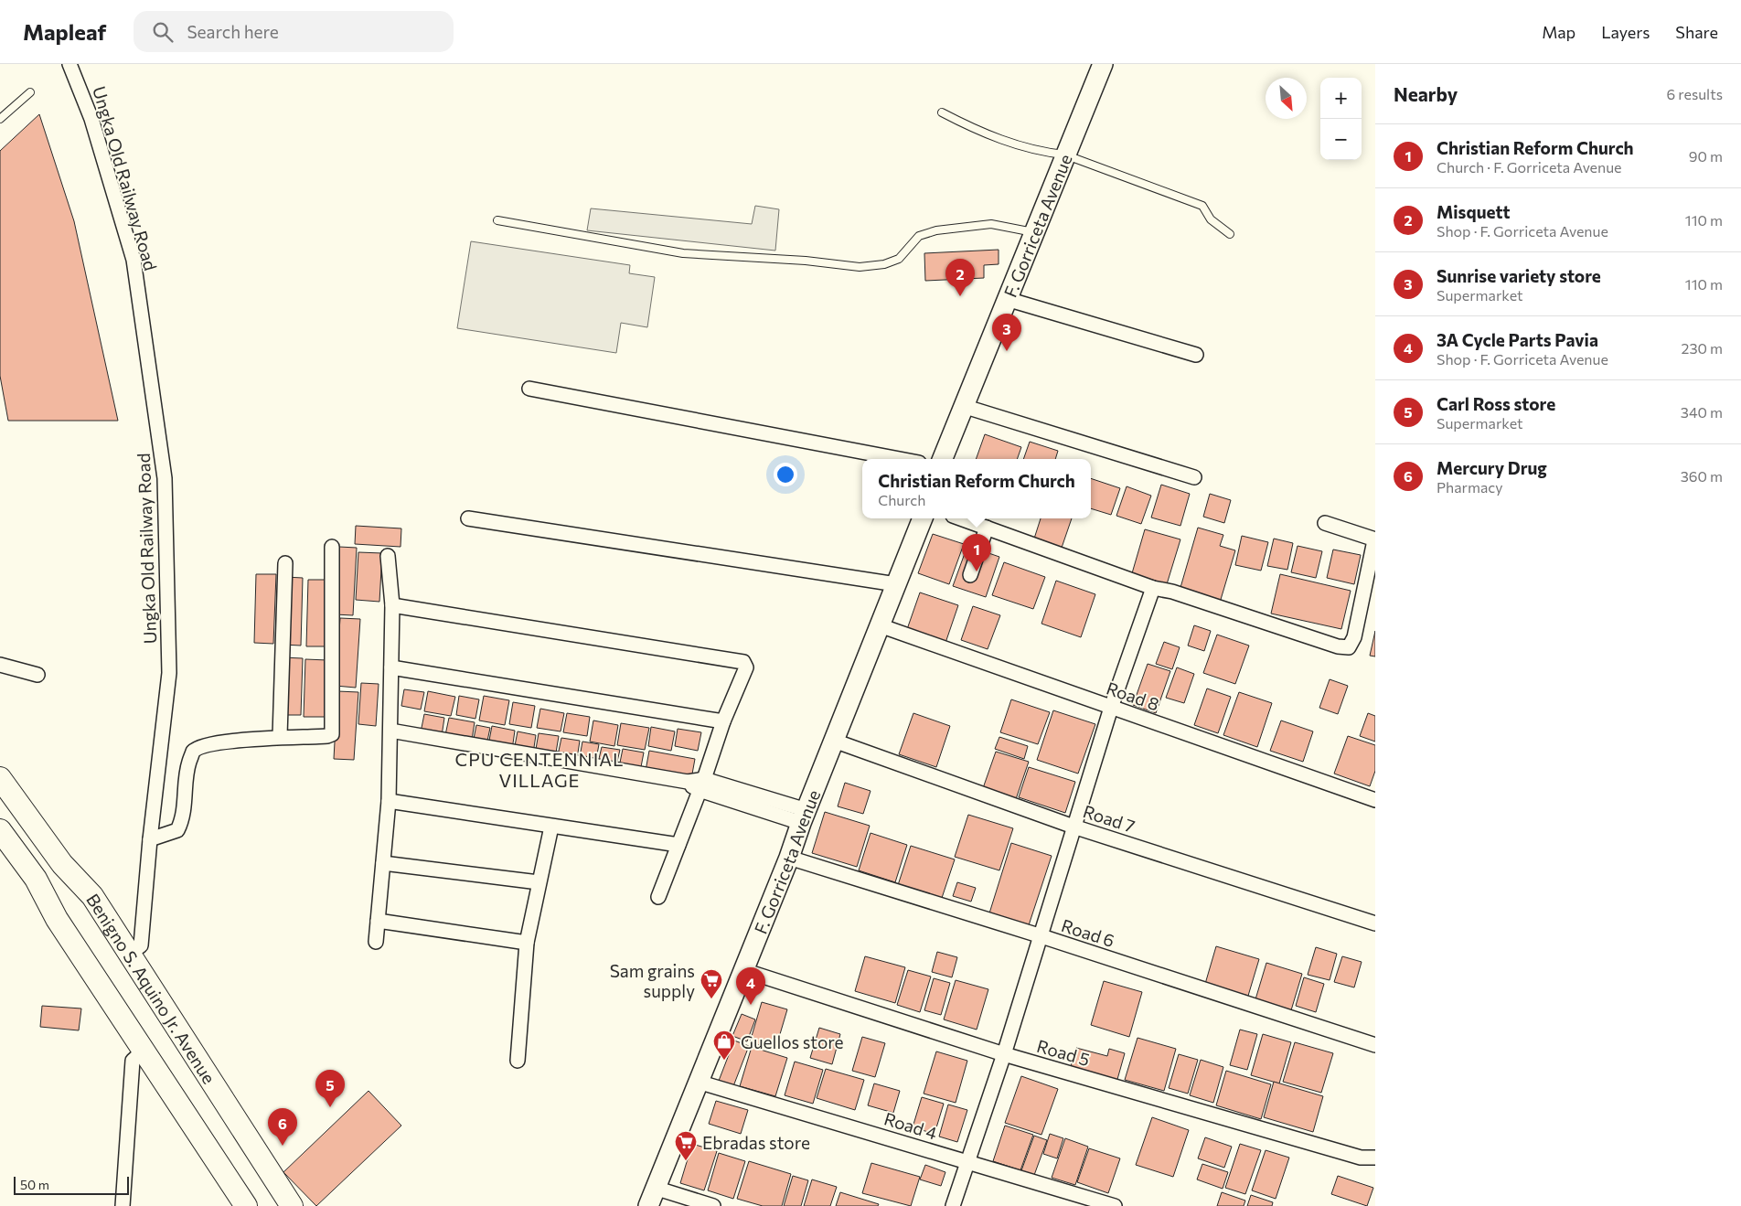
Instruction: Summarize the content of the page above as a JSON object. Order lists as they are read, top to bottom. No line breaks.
{"streets":{"main road":["F. Gorriceta Avenue","Benigno S. Aquino Jr. Avenue"],"street":["Ungka Old Railway Road","Road 8","Road 7","Road 6","Road 5","Road 4"]},"crossings":[["Ungka Old Railway Road","Benigno S. Aquino Jr. Avenue"],["F. Gorriceta Avenue","Road 8"],["F. Gorriceta Avenue","Road 7"],["F. Gorriceta Avenue","Road 6"],["F. Gorriceta Avenue","Road 5"],["F. Gorriceta Avenue","Road 4"]],"districts":["CPU CENTENNIAL VILLAGE"],"places":{"supermarket":["Sam grains supply","Ebradas store"],"shop":["Guellos store"]},"scale_bar":"50 m","north":"bottom right","page":{"header":"Mapleaf","search":"Search here","nav":["Map","Layers","Share"],"heading":["Nearby","6 results"],"map_buttons":["+","−"],"list":[{"mark":"1","name":"Christian Reform Church","note":"Church · F. Gorriceta Avenue","value":"90 m"},{"mark":"2","name":"Misquett","note":"Shop · F. Gorriceta Avenue","value":"110 m"},{"mark":"3","name":"Sunrise variety store","note":"Supermarket","value":"110 m"},{"mark":"4","name":"3A Cycle Parts Pavia","note":"Shop · F. Gorriceta Avenue","value":"230 m"},{"mark":"5","name":"Carl Ross store","note":"Supermarket","value":"340 m"},{"mark":"6","name":"Mercury Drug","note":"Pharmacy","value":"360 m"}],"pins":["2","3","1","4","5","6"],"popup":["Christian Reform Church","Church"],"scale":"50 m"}}
